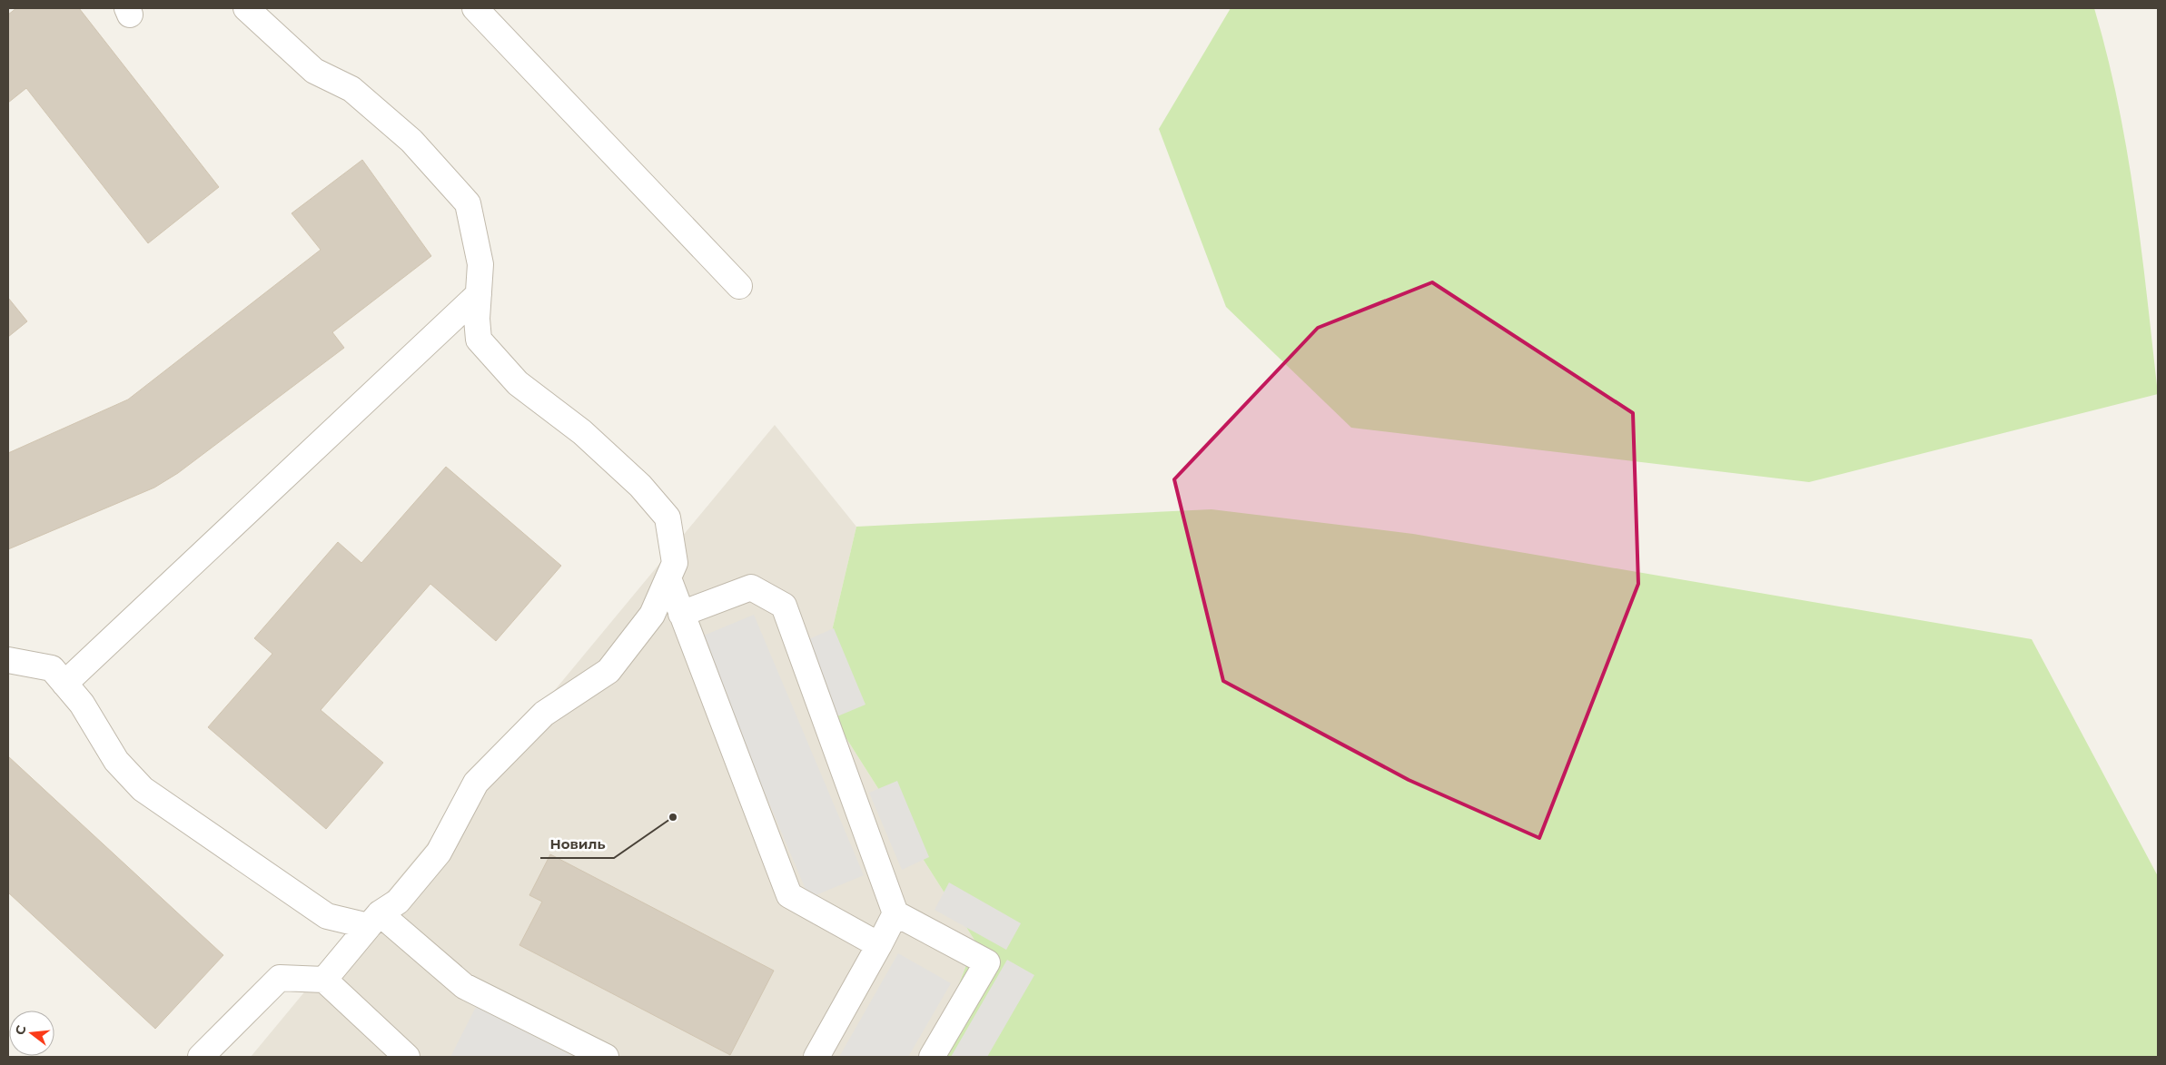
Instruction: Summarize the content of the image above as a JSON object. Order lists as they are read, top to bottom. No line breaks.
{"places":["Новиль"],"north":"left"}
